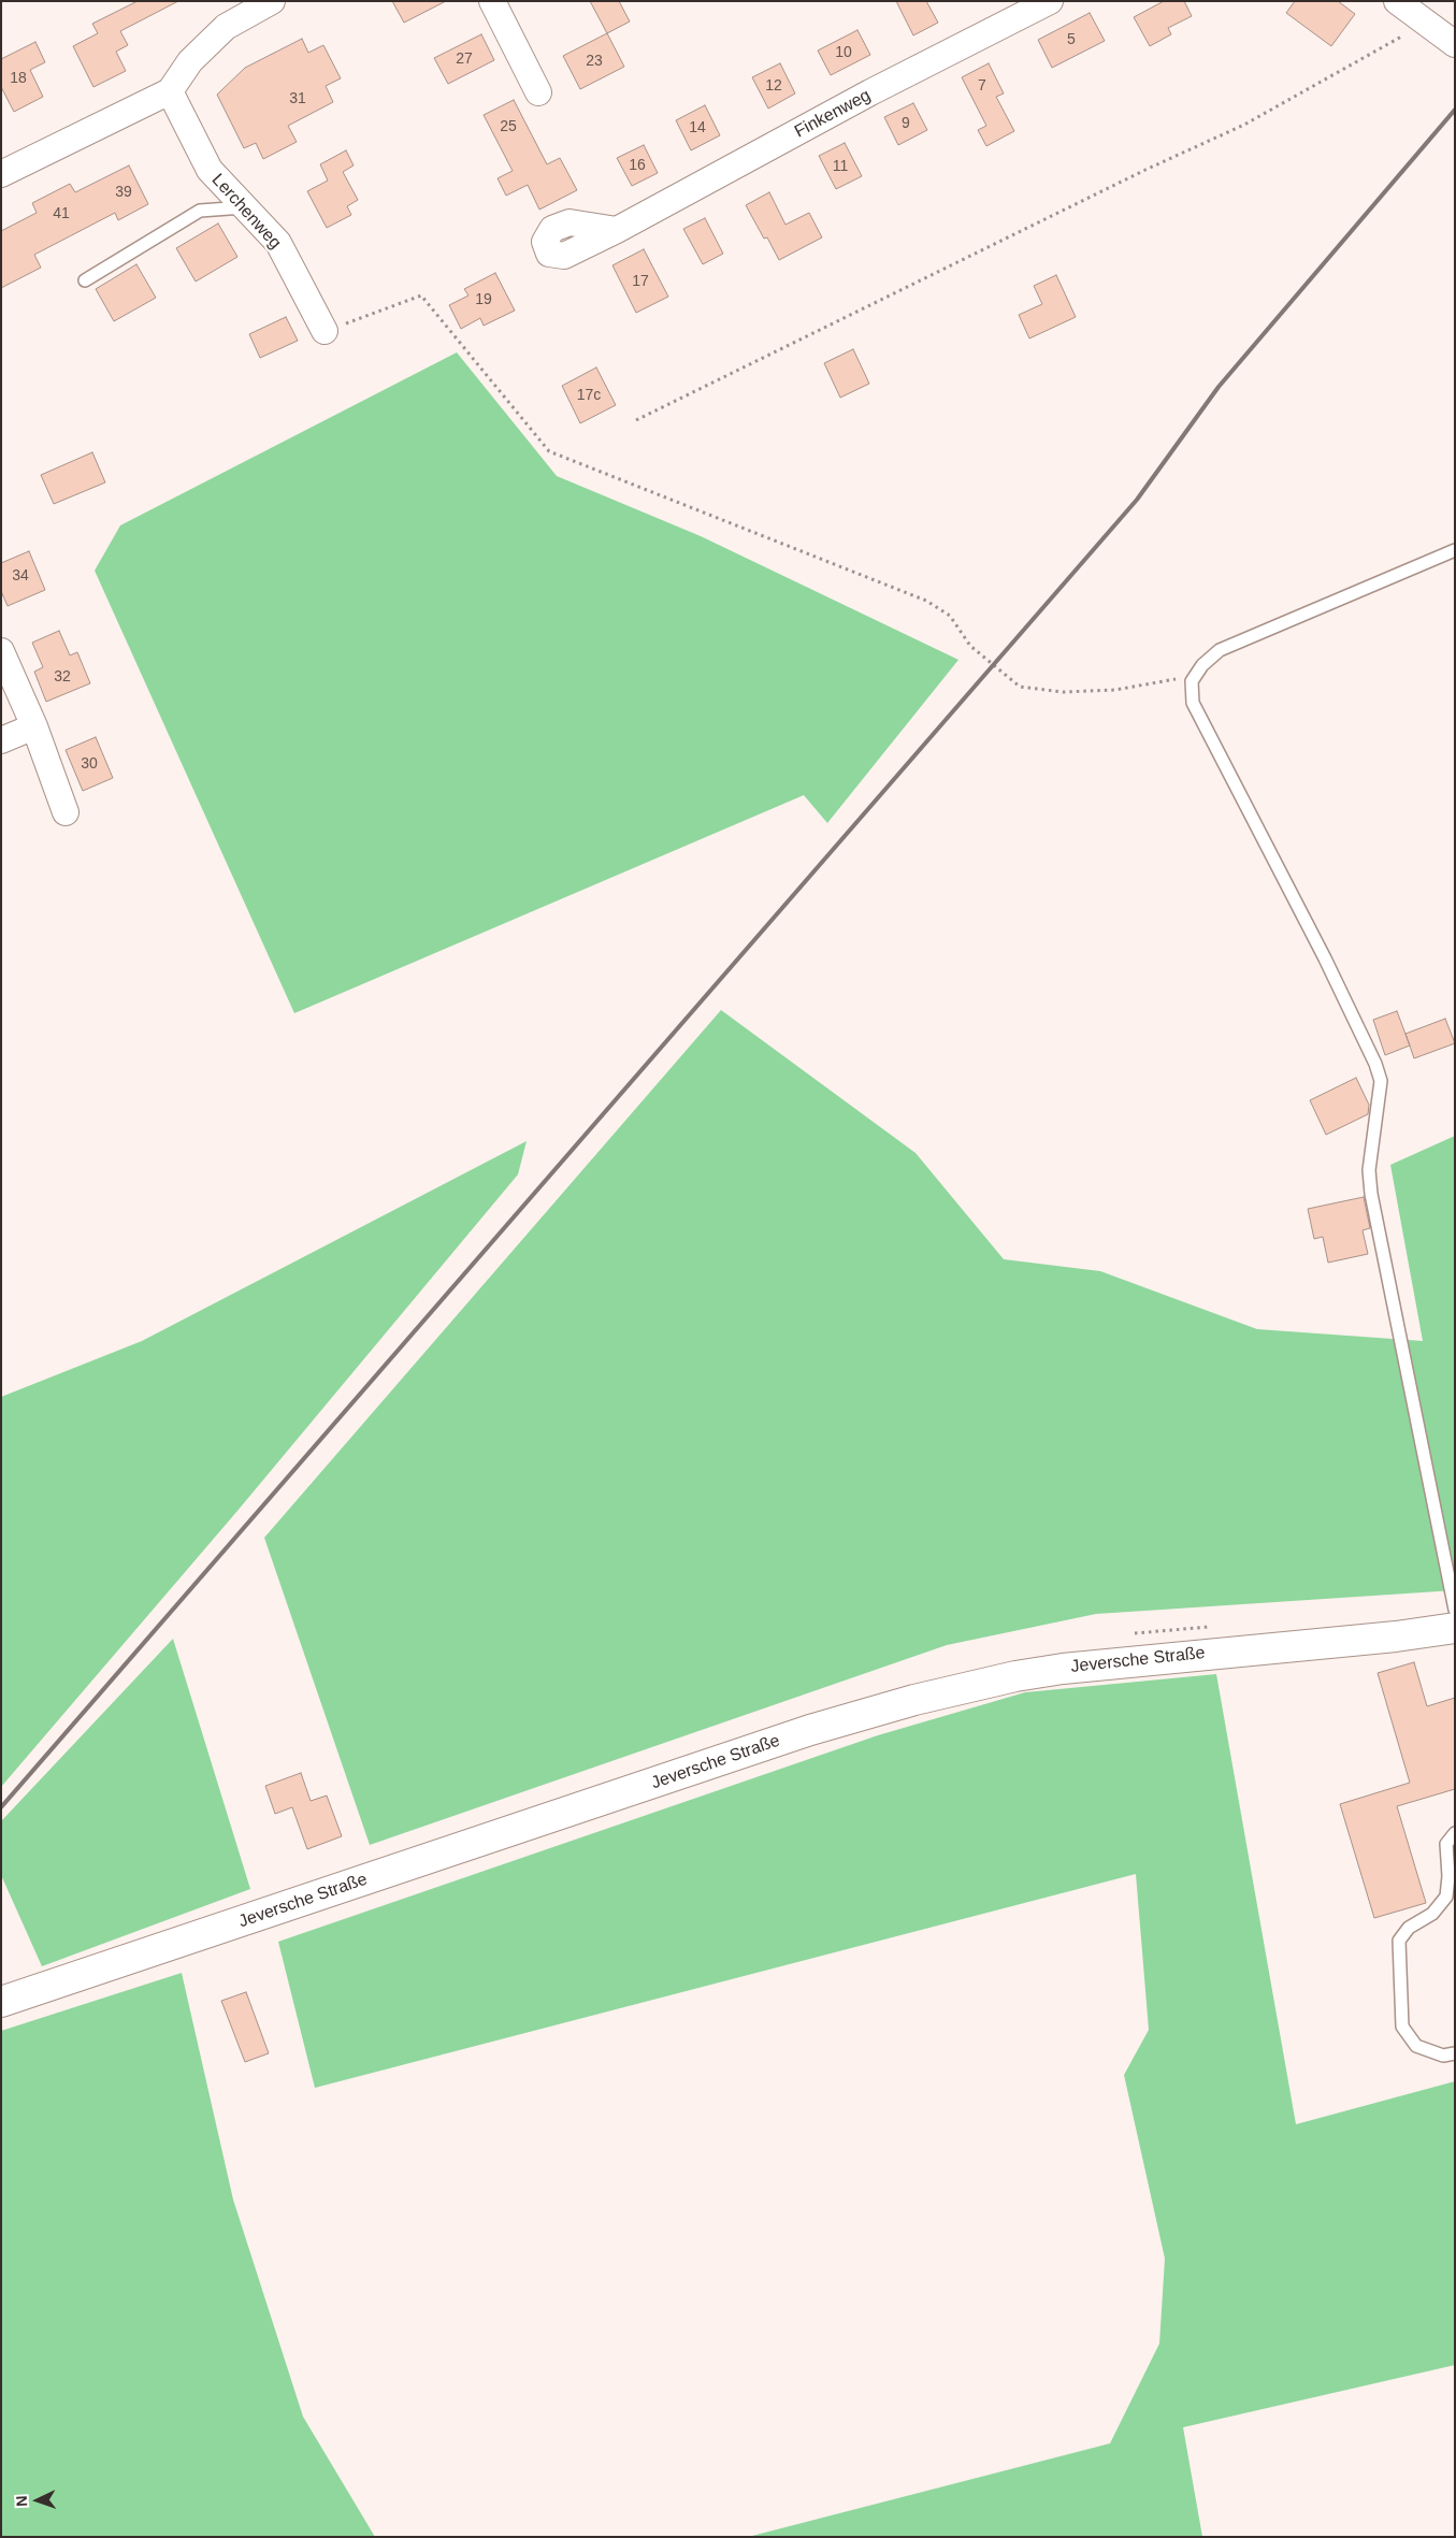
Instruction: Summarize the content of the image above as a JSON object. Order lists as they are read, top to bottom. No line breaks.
{"streets":{"street":["Finkenweg","Lerchenweg","Jeversche Straße"]},"house_numbers":["5","10","27","23","18","12","7","31","9","25","14","16","11","39","41","17","19","17c","34","32","30"],"north":"left"}
